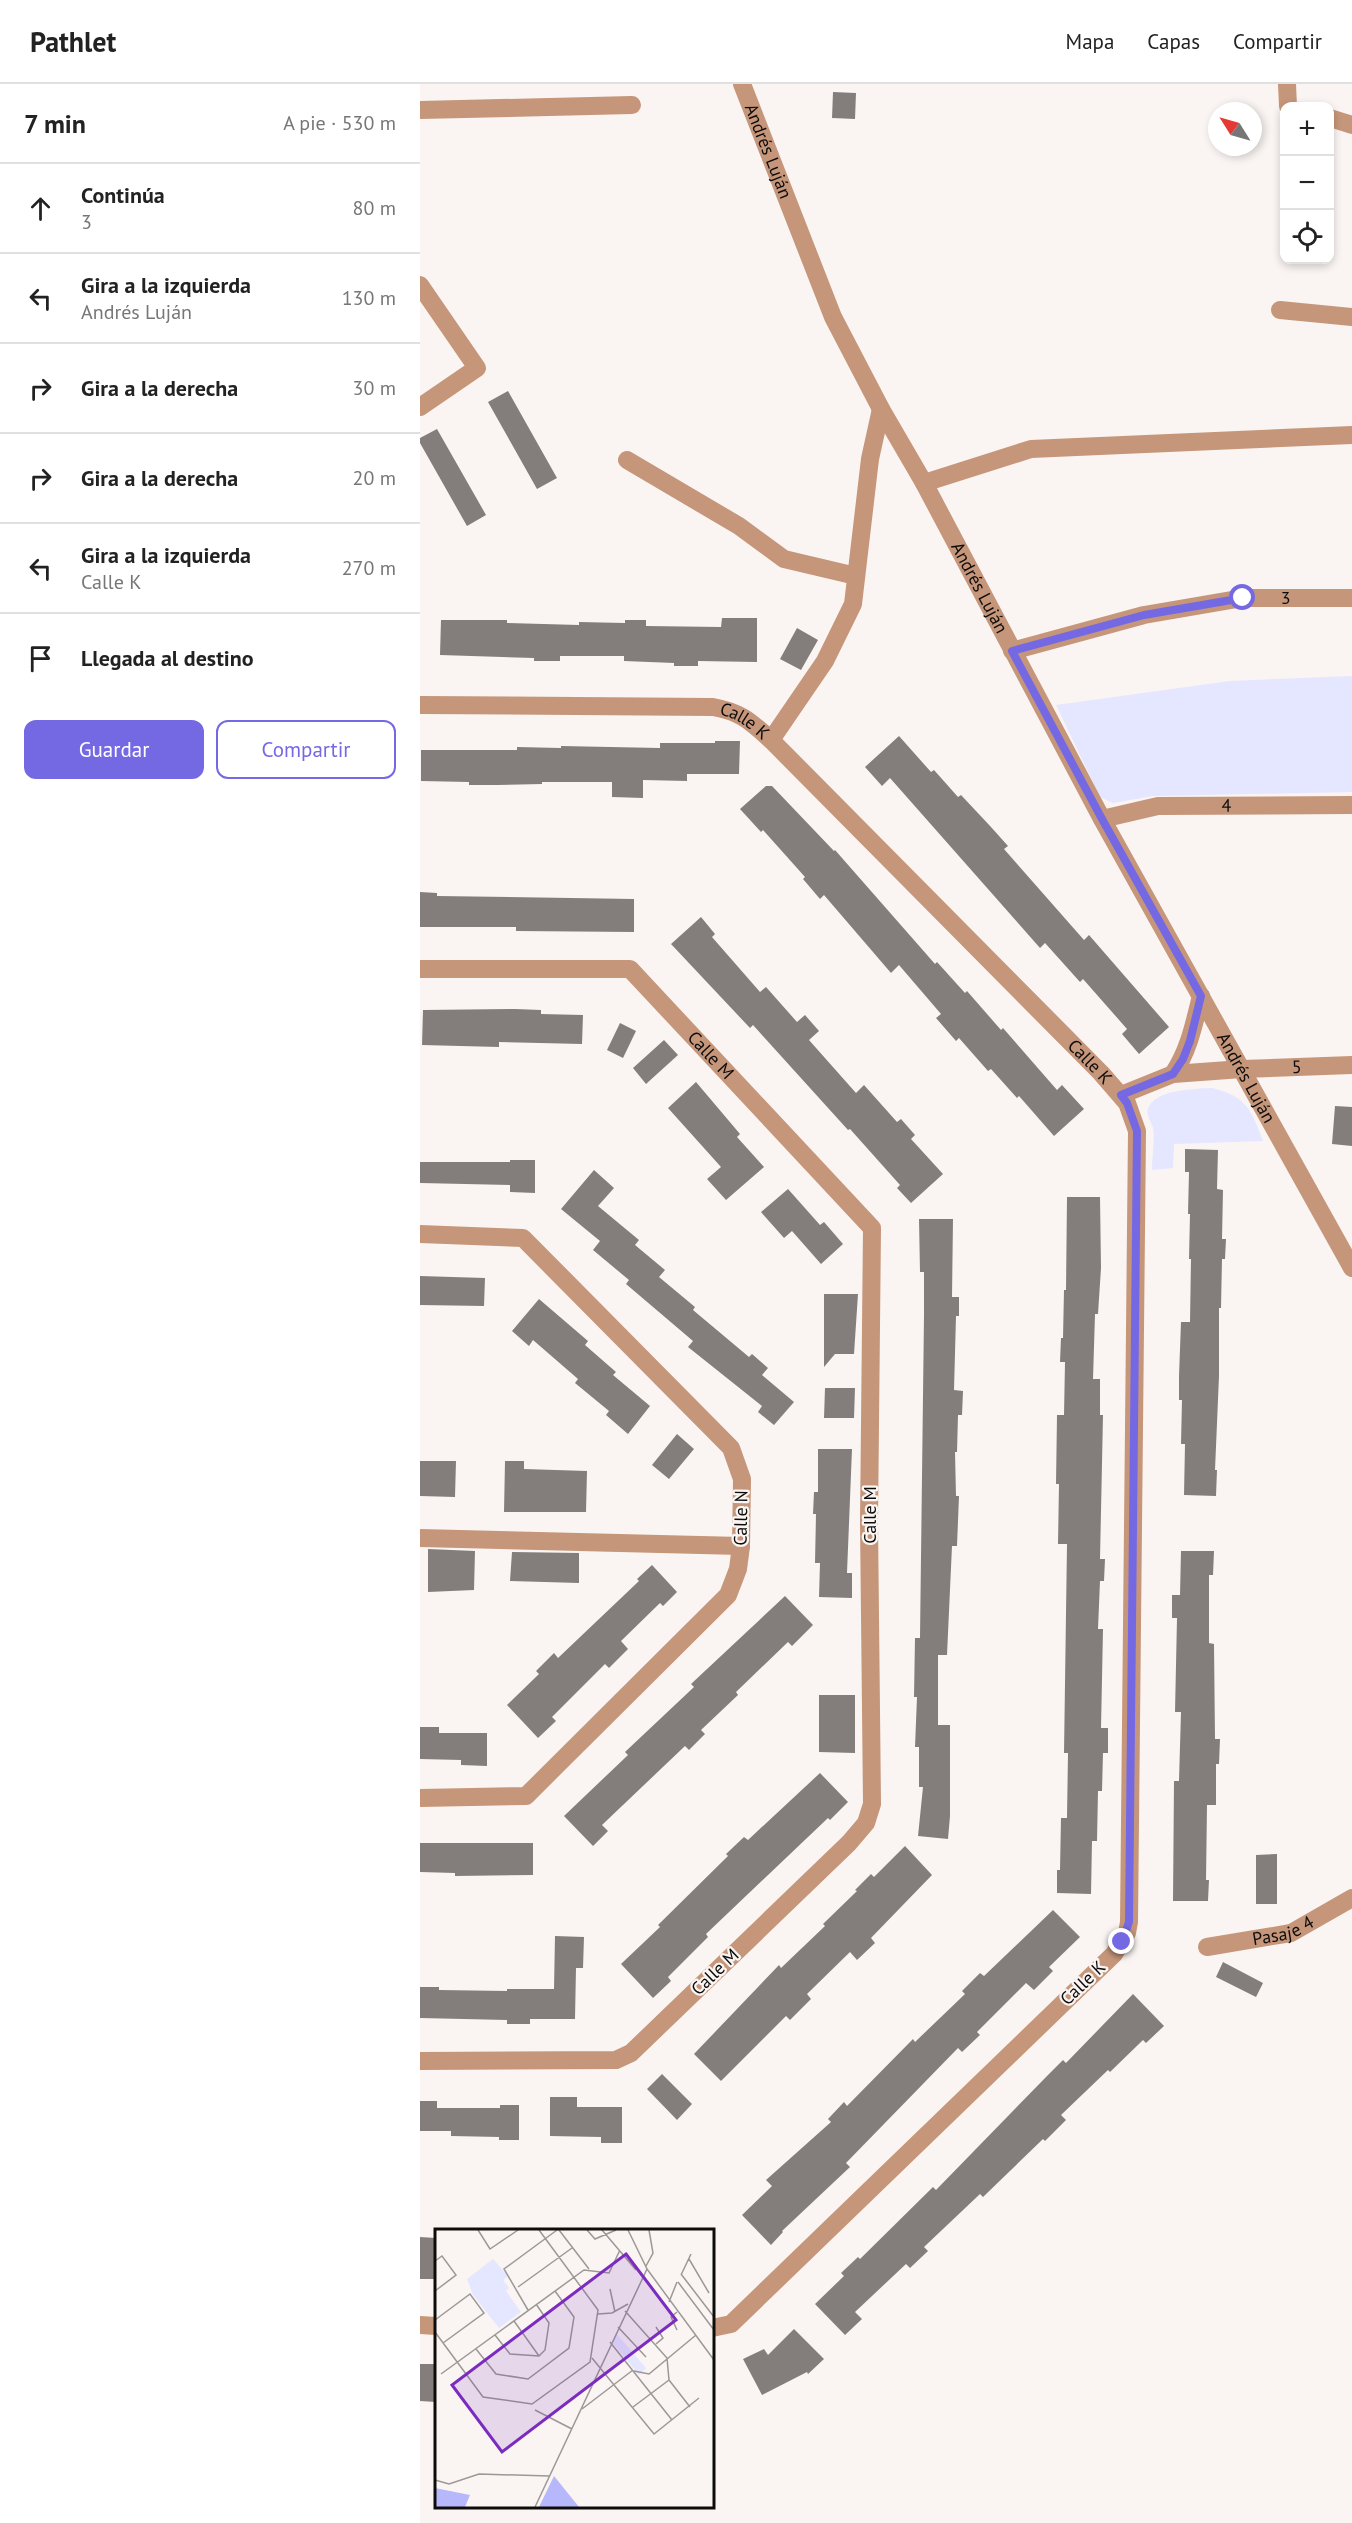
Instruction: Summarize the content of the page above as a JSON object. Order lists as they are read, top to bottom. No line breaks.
{"streets":{"street":["Andrés Luján","3","Calle K","4","Calle M","5","Calle N","Pasaje 4"]},"crossings":[["Andrés Luján","3"],["Andrés Luján","4"],["Andrés Luján","5"],["Calle K","5"]],"north":"top left","page":{"header":"Pathlet","nav":["Mapa","Capas","Compartir"],"heading":["7 min","A pie · 530 m"],"map_buttons":["+","−"],"list":[["Continúa","3","80 m"],["Gira a la izquierda","Andrés Luján","130 m"],["Gira a la derecha","30 m"],["Gira a la derecha","20 m"],["Gira a la izquierda","Calle K","270 m"],"Llegada al destino"],"buttons":["Guardar","Compartir"]}}
